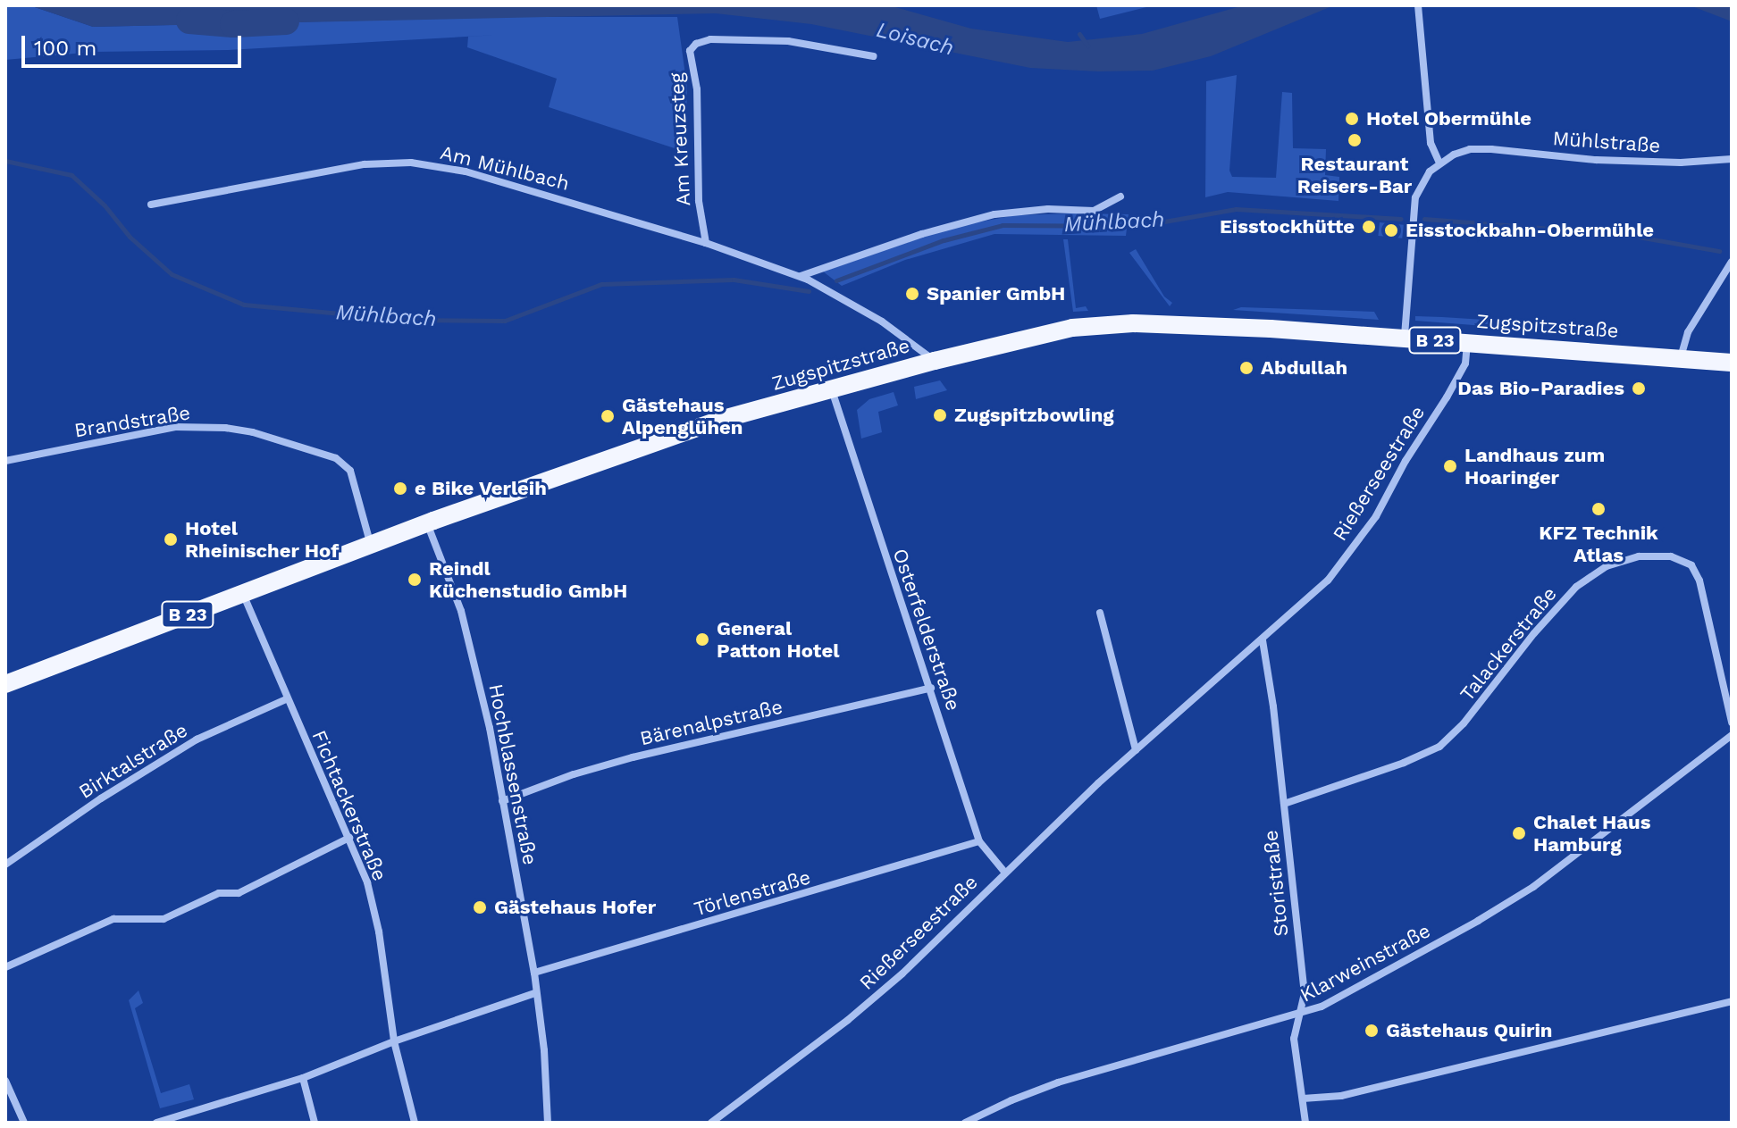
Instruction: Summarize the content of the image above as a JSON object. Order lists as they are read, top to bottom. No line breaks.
{"streets":{"main road":["Zugspitzstraße","B 23"],"street":["Am Kreuzsteg","Mühlstraße","Am Mühlbach","Brandstraße","Rießerseestraße","Osterfelderstraße","Talackerstraße","Bärenalpstraße","Birktalstraße","Hochblassenstraße","Fichtackerstraße","Storistraße","Törlenstraße","Klarweinstraße"]},"crossings":[["Am Kreuzsteg","Am Mühlbach"],["Am Mühlbach","Zugspitzstraße"],["Zugspitzstraße","Brandstraße"],["Zugspitzstraße","Rießerseestraße"],["Zugspitzstraße","Osterfelderstraße"],["Zugspitzstraße","Hochblassenstraße"],["Zugspitzstraße","Fichtackerstraße"],["Rießerseestraße","Osterfelderstraße"],["Rießerseestraße","Storistraße"],["Osterfelderstraße","Bärenalpstraße"],["Osterfelderstraße","Törlenstraße"],["Talackerstraße","Storistraße"],["Bärenalpstraße","Hochblassenstraße"],["Birktalstraße","Fichtackerstraße"],["Hochblassenstraße","Törlenstraße"],["Storistraße","Klarweinstraße"]],"water":["Loisach","Mühlbach"],"places":["Hotel Obermühle","Restaurant Reisers-Bar","Eisstockhütte","Eisstockbahn-Obermühle","Spanier GmbH","Abdullah","Das Bio-Paradies","Zugspitzbowling","Gästehaus Alpenglühen","Landhaus zum Hoaringer","e Bike Verleih","KFZ Technik Atlas","Hotel Rheinischer Hof","Reindl Küchenstudio GmbH","General Patton Hotel","Chalet Haus Hamburg","Gästehaus Hofer","Gästehaus Quirin"],"scale_bar":"100 m"}
